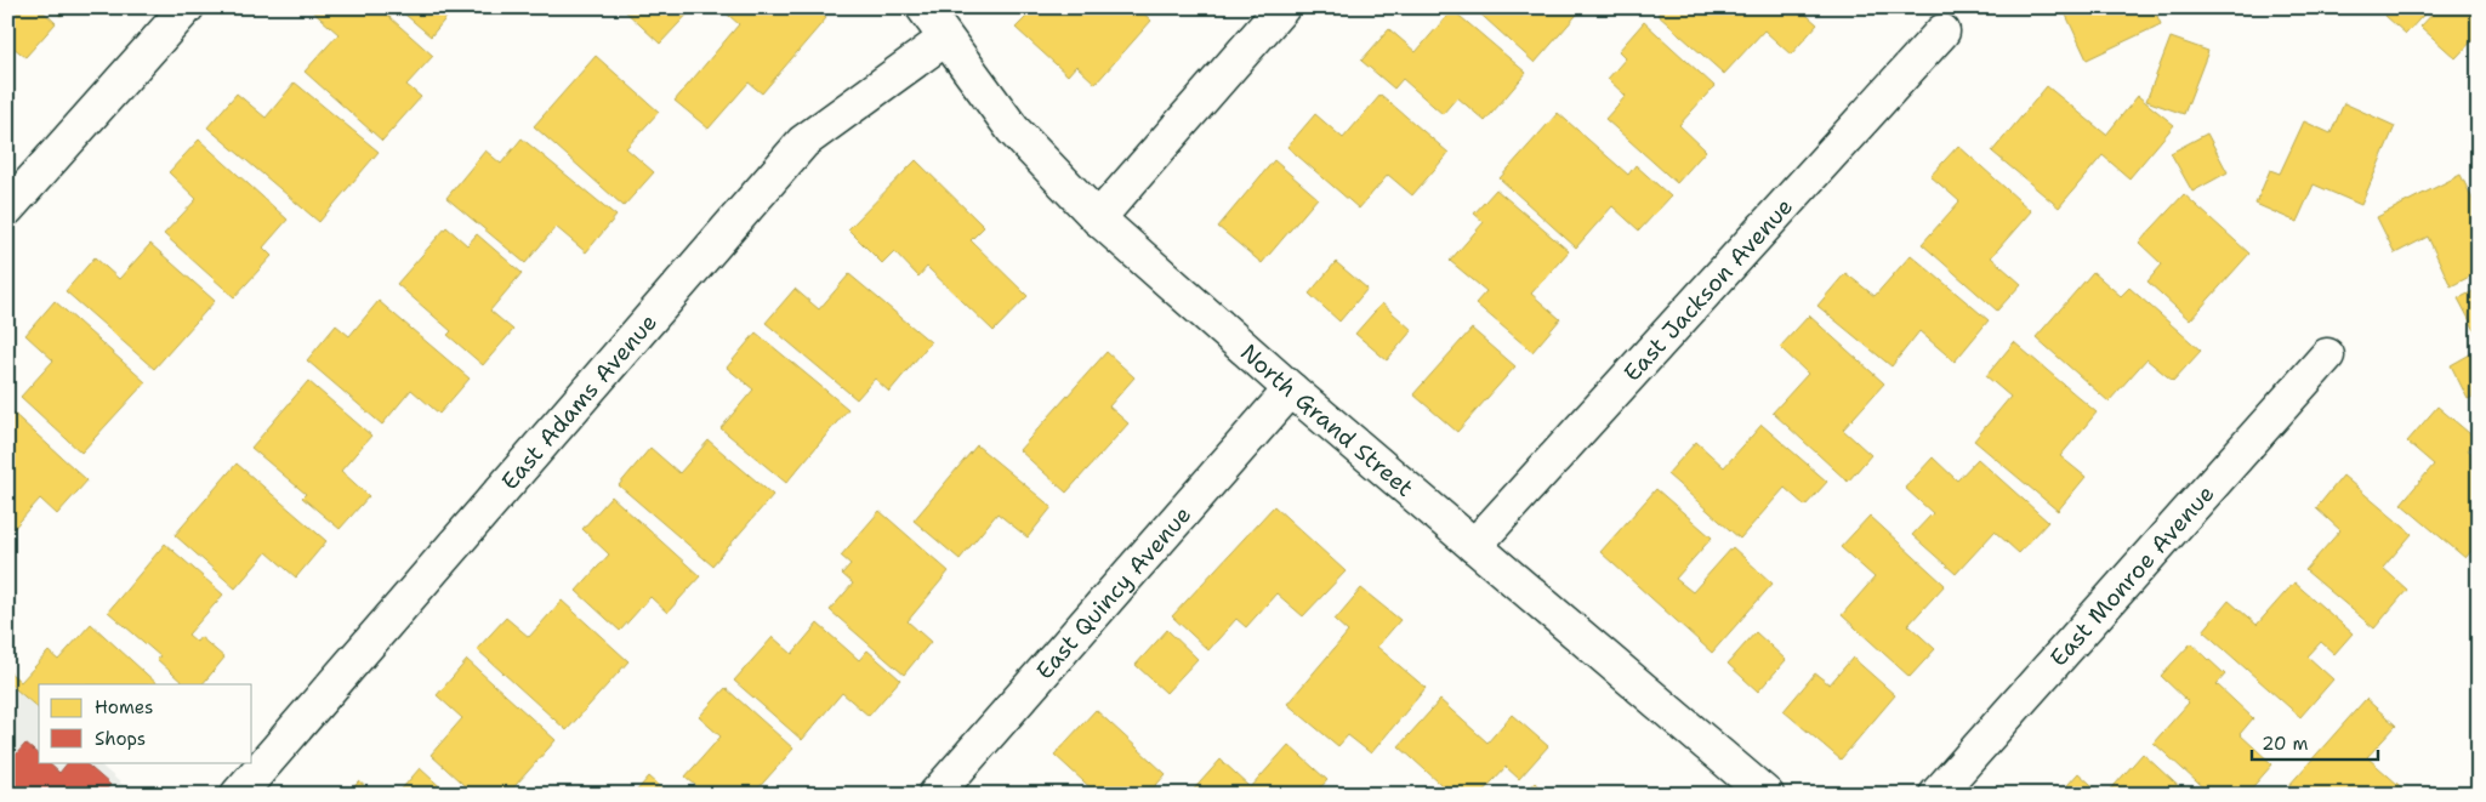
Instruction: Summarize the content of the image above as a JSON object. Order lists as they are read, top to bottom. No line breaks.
{"streets":{"street":["East Jackson Avenue","East Adams Avenue","North Grand Street","East Monroe Avenue","East Quincy Avenue"]},"crossings":[["East Jackson Avenue","North Grand Street"],["East Adams Avenue","North Grand Street"],["North Grand Street","East Quincy Avenue"]],"legend":["Homes","Shops"],"scale_bar":"20 m"}
